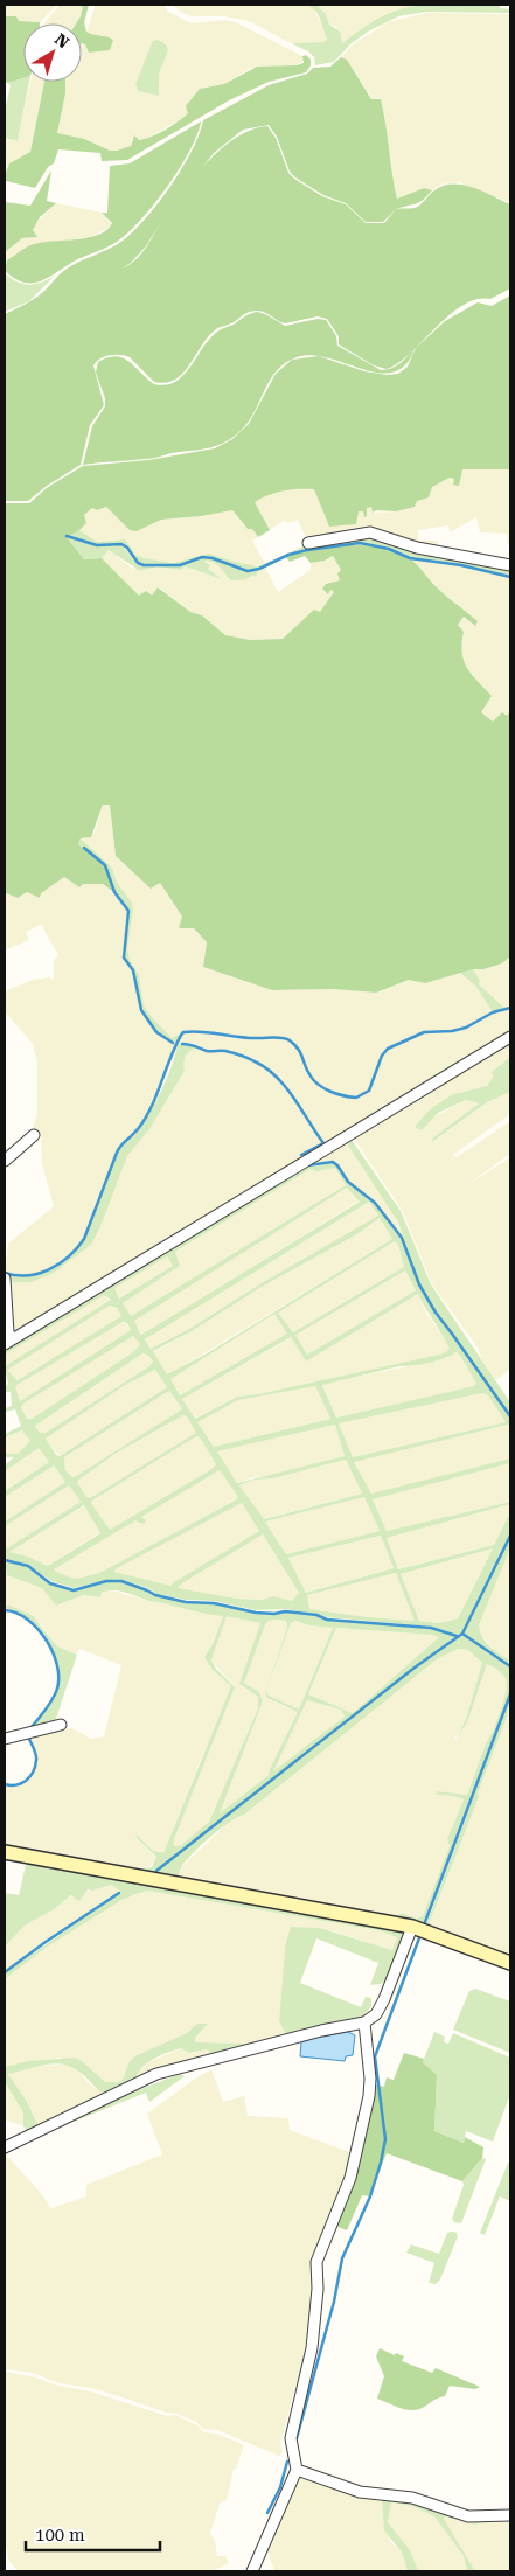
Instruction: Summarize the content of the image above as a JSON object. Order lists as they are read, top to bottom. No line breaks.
{"scale_bar":"100 m","north":"top right"}
